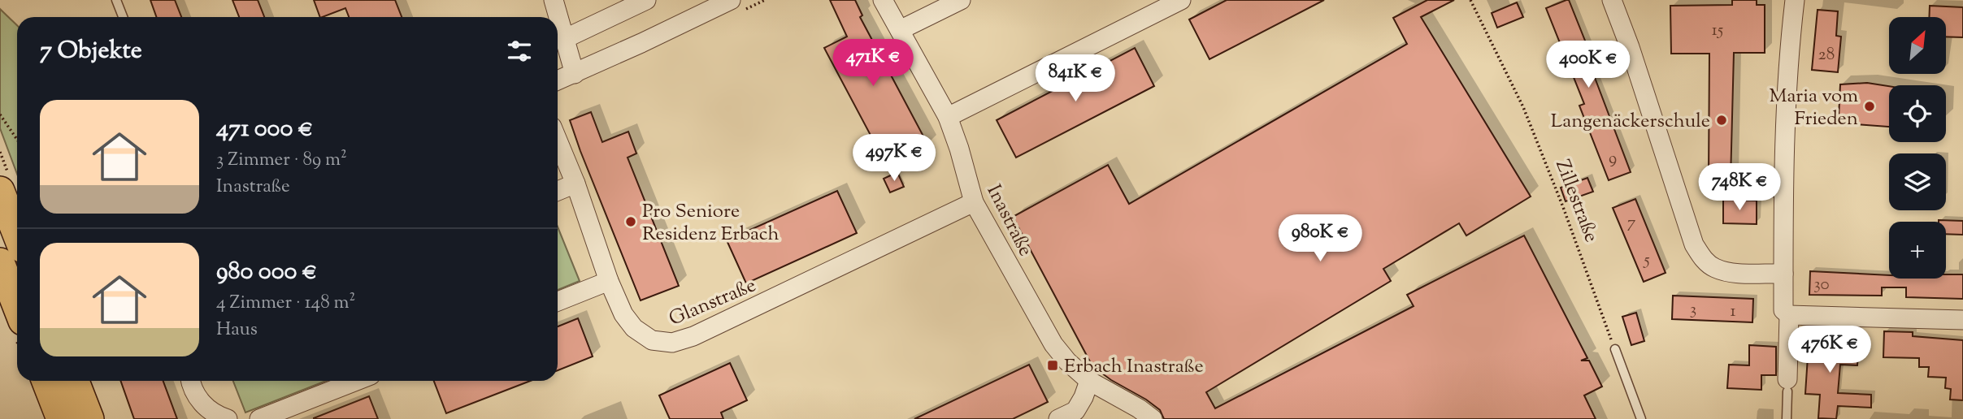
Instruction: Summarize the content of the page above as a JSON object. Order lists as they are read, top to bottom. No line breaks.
{"streets":{"street":["Inastraße","Glanstraße"],"path":["Zillestraße"]},"crossings":[["Inastraße","Glanstraße"]],"places":{"other":["Maria vom Frieden","Langenäckerschule","Pro Seniore Residenz Erbach"],"transit":["Erbach Inastraße"]},"house_numbers":["15","28","9","7","5","30","3","1"],"north":"top right","page":{"map_buttons":"+","heading":"7 Objekte","price":["471K €","400K €","841K €","497K €","748K €","980K €","476K €"],"list":[{"name":"471 000 €","note":"3 Zimmer · 89 m² · Inastraße"},{"name":"980 000 €","note":"4 Zimmer · 148 m² · Haus"}]}}
